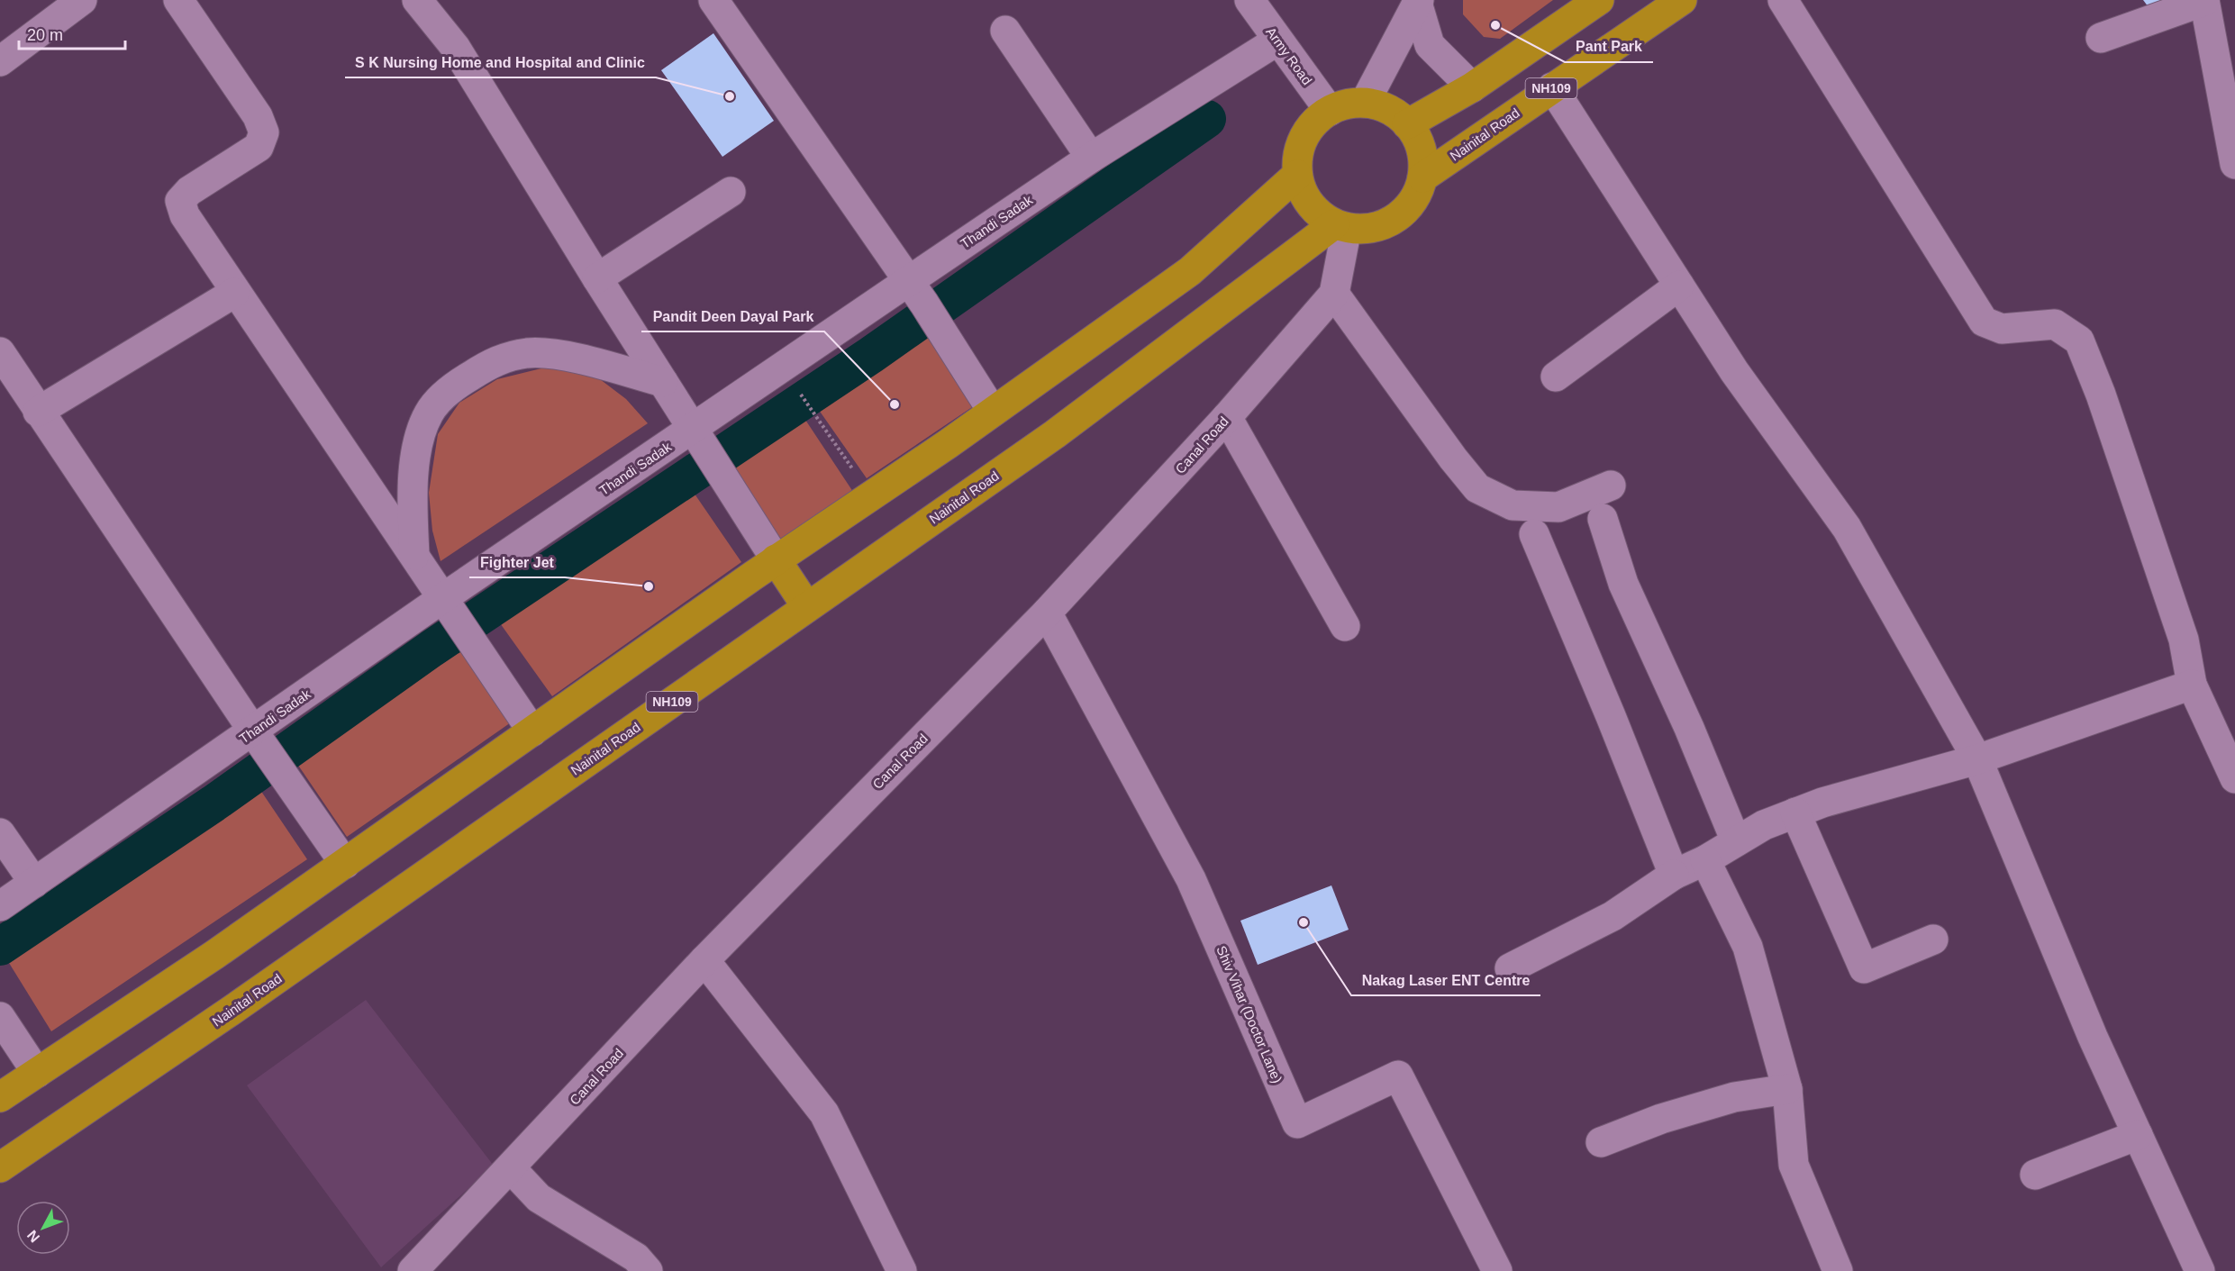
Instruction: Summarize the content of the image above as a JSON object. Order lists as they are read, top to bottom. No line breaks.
{"streets":{"highway":["NH109","Nainital Road"],"street":["Army Road","Thandi Sadak","Canal Road","Shiv Vihar (Doctor Lane)"]},"crossings":[["Army Road","Nainital Road"],["Army Road","Thandi Sadak"],["Canal Road","Shiv Vihar (Doctor Lane)"]],"places":["Pant Park","S K Nursing Home and Hospital and Clinic","Pandit Deen Dayal Park","Fighter Jet","Nakag Laser ENT Centre"],"scale_bar":"20 m","north":"bottom left"}
